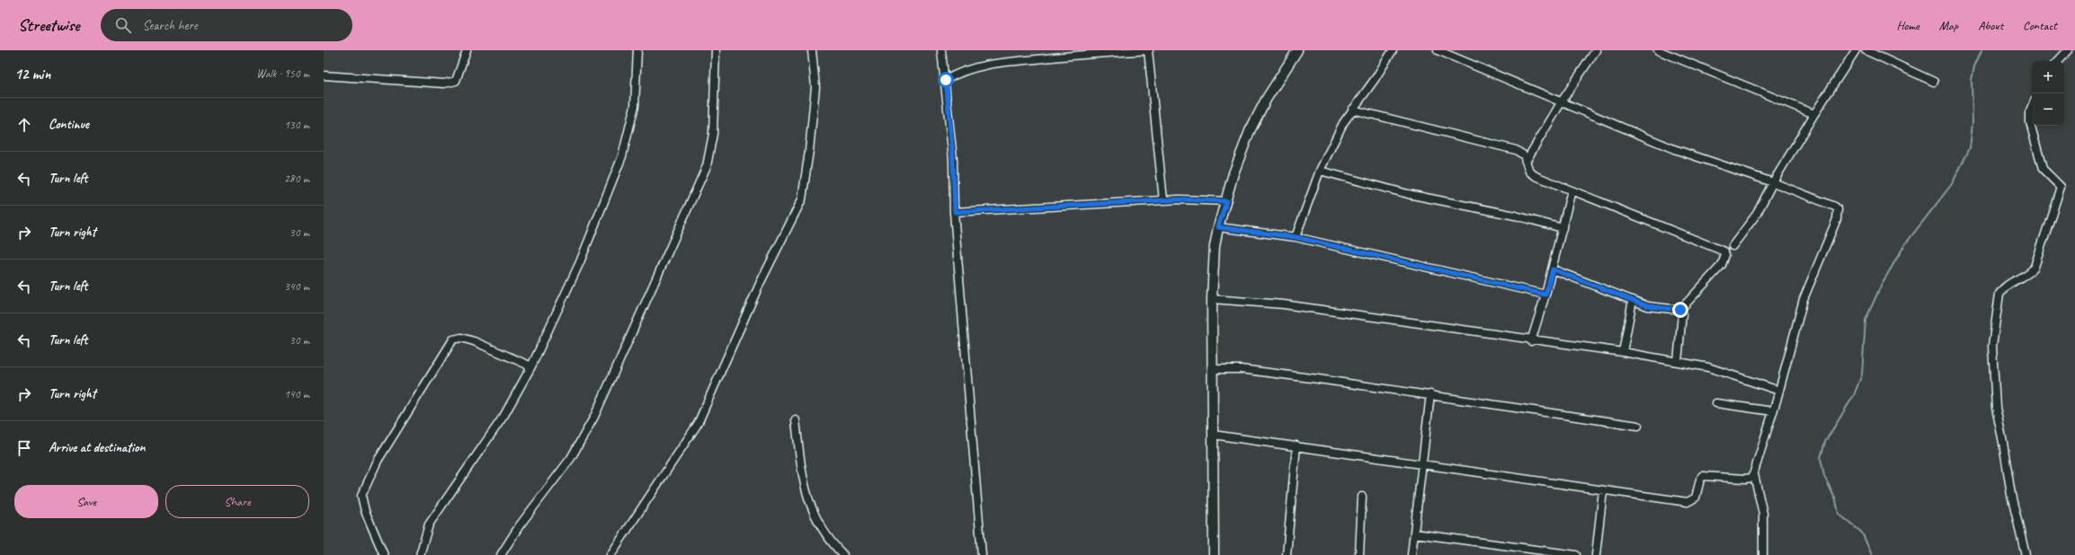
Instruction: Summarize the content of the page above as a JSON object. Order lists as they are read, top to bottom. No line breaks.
{"page":{"header":"Streetwise","search":"Search here","nav":["Home","Map","About","Contact"],"heading":["12 min","Walk · 950 m"],"map_buttons":["+","−"],"list":[["Continue","130 m"],["Turn left","280 m"],["Turn right","30 m"],["Turn left","340 m"],["Turn left","30 m"],["Turn right","140 m"],"Arrive at destination"],"buttons":["Save","Share"]}}
